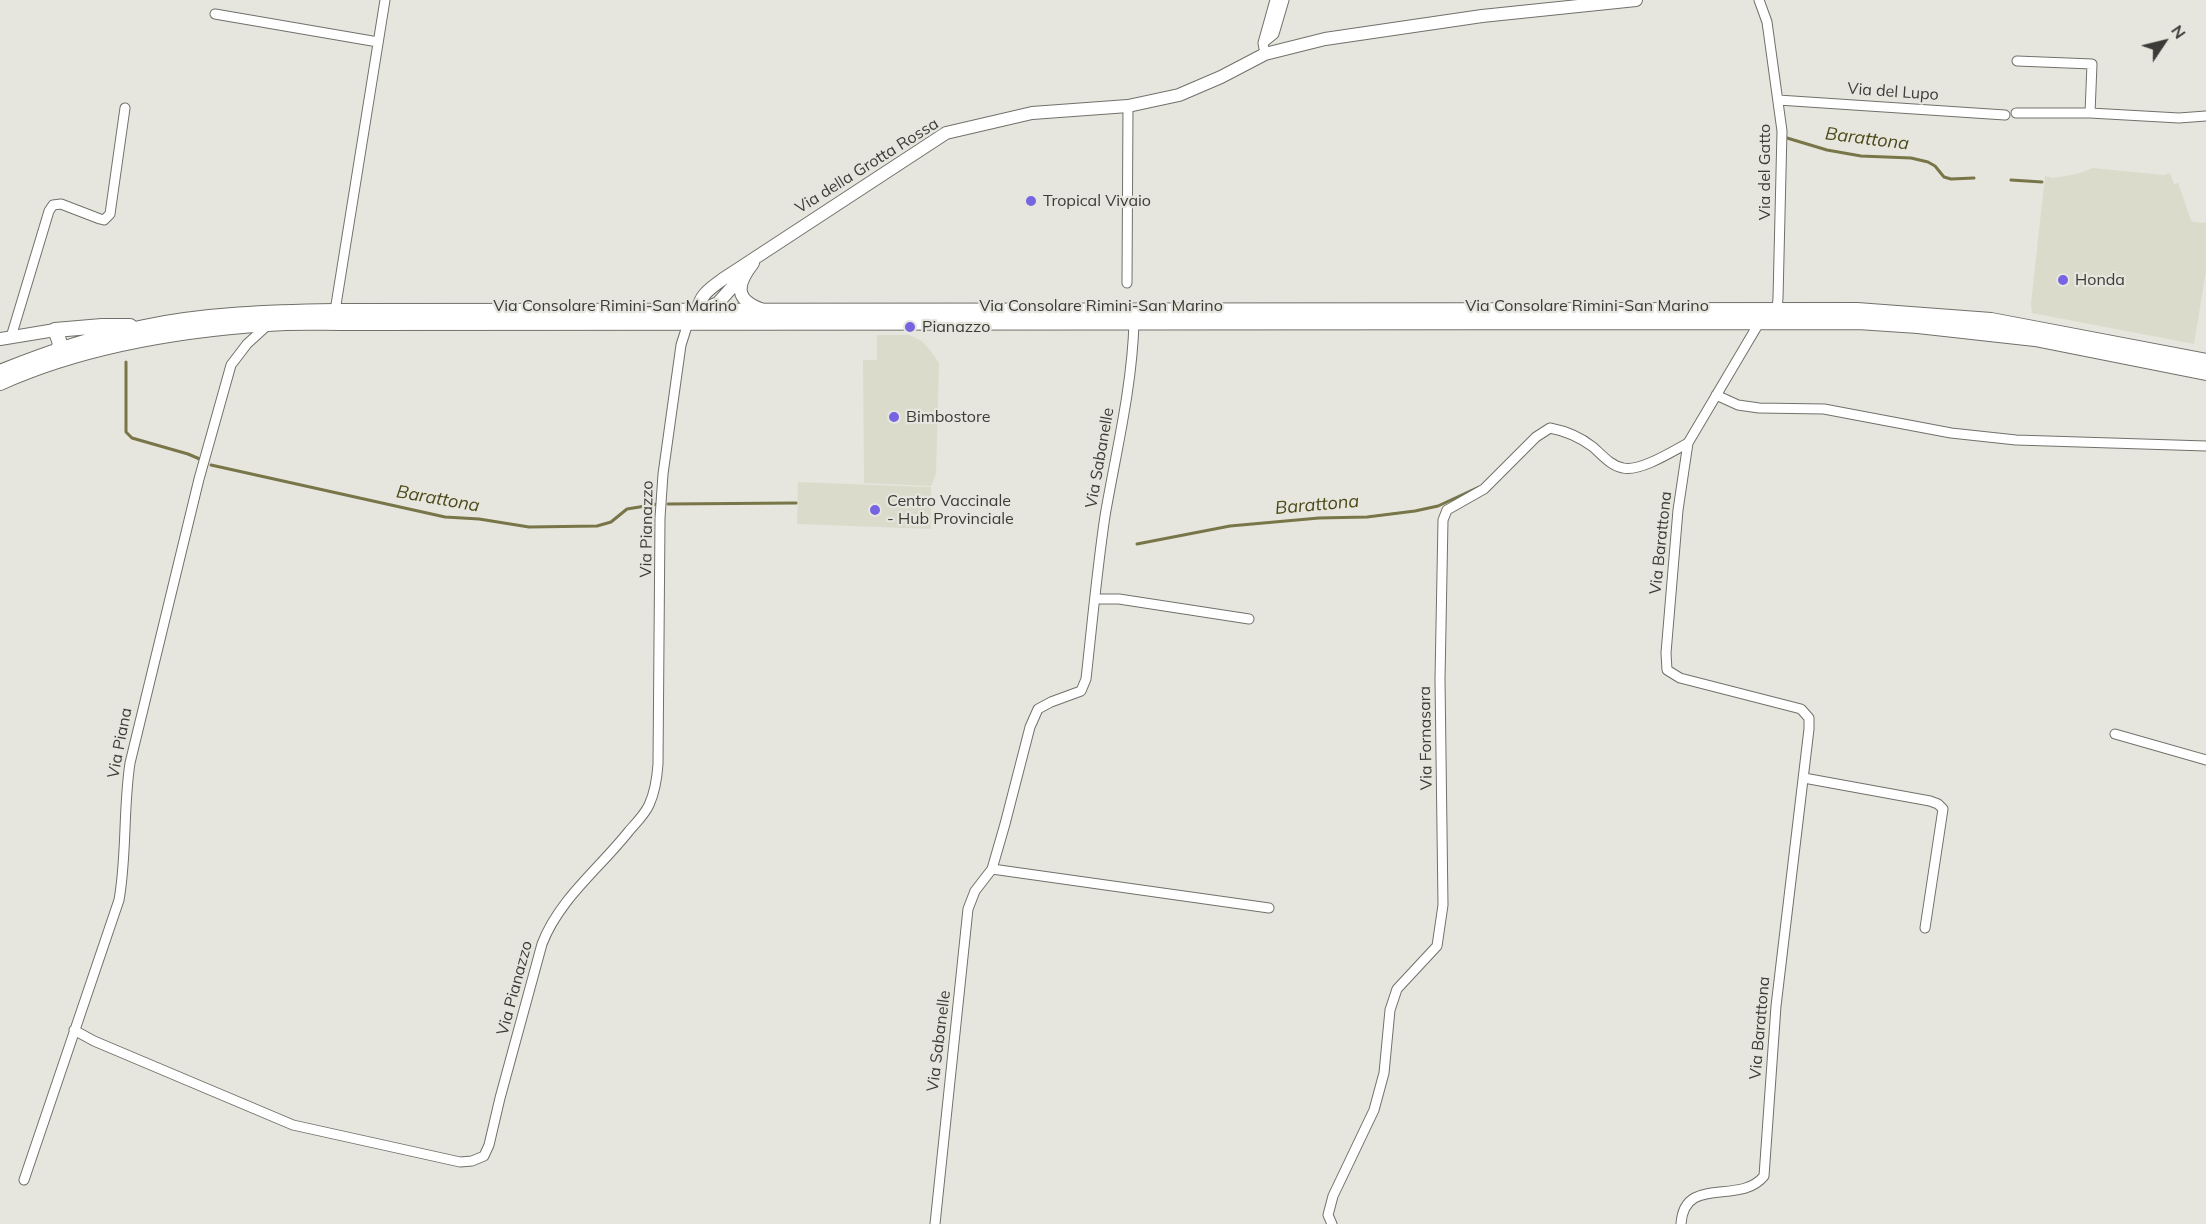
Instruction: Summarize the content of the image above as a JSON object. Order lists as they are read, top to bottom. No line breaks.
{"streets":{"main road":["Via Consolare Rimini-San Marino"],"street":["Via del Lupo","Via della Grotta Rossa","Via del Gatto","Via Sabanelle","Via Pianazzo","Via Barattona","Via Fornasara","Via Piana"]},"crossings":[["Via del Lupo","Via del Gatto"],["Via della Grotta Rossa","Via Consolare Rimini-San Marino"],["Via del Gatto","Via Consolare Rimini-San Marino"],["Via Consolare Rimini-San Marino","Via Sabanelle"],["Via Consolare Rimini-San Marino","Via Pianazzo"],["Via Consolare Rimini-San Marino","Via Barattona"],["Via Consolare Rimini-San Marino","Via Piana"],["Via Pianazzo","Via Piana"],["Via Barattona","Via Fornasara"]],"water":["Barattona"],"places":["Tropical Vivaio","Honda","Pianazzo","Bimbostore","Centro Vaccinale - Hub Provinciale"],"north":"top right"}
